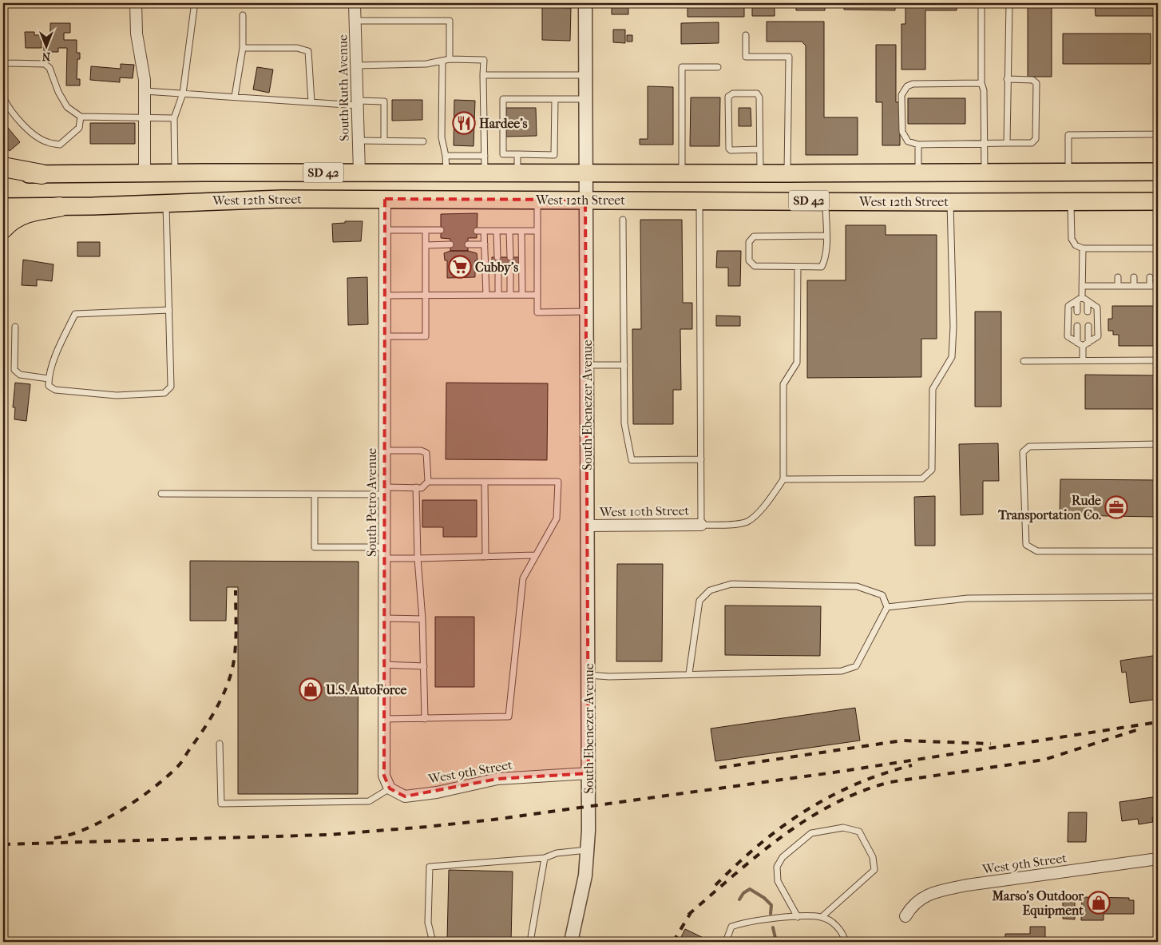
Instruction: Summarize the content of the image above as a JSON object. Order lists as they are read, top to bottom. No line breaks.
{"streets":{"main road":["SD 42","West 12th Street"],"street":["South Ruth Avenue","South Ebenezer Avenue","South Petro Avenue","West 10th Street","West 9th Street"]},"crossings":[["South Ruth Avenue","West 12th Street"],["West 12th Street","South Ebenezer Avenue"],["West 12th Street","South Petro Avenue"],["South Ebenezer Avenue","West 10th Street"],["South Ebenezer Avenue","West 9th Street"],["South Petro Avenue","West 9th Street"]],"places":{"restaurant":["Hardee's"],"supermarket":["Cubby's"],"office":["Rude Transportation Co."],"shop":["U.S. AutoForce","Marso's Outdoor Equipment"]},"north":"bottom"}
